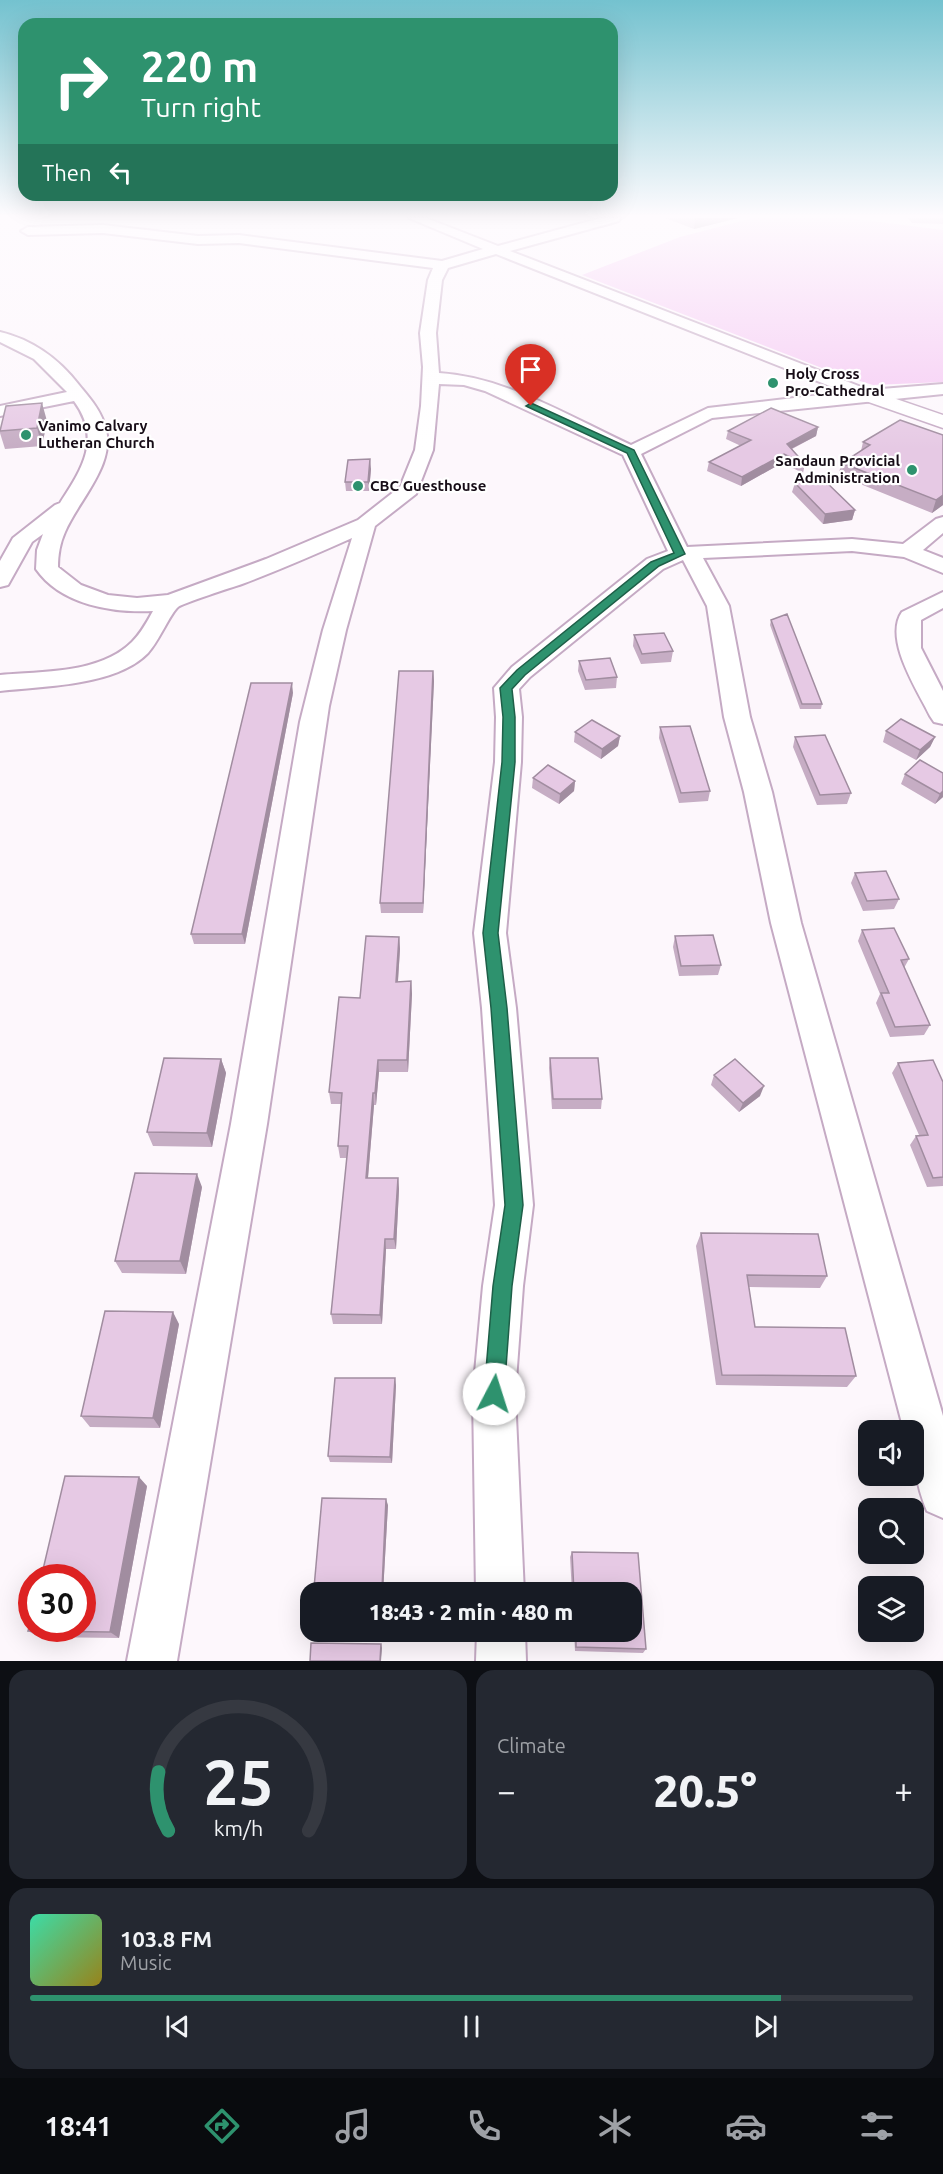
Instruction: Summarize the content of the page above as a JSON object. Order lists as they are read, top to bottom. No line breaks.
{"places":["Holy Cross Pro-Cathedral","Vanimo Calvary Lutheran Church","Sandaun Provicial Administration","CBC Guesthouse"],"page":{"turn":["220 m","Turn right"],"then":"Then","limit":"30","trip":"18:43 · 2 min · 480 m","tile":"Climate","heat":["−","20.5°","+"],"song":["103.8 FM","Music"],"tabs":"18:41","gauge":["25","km/h"]}}
